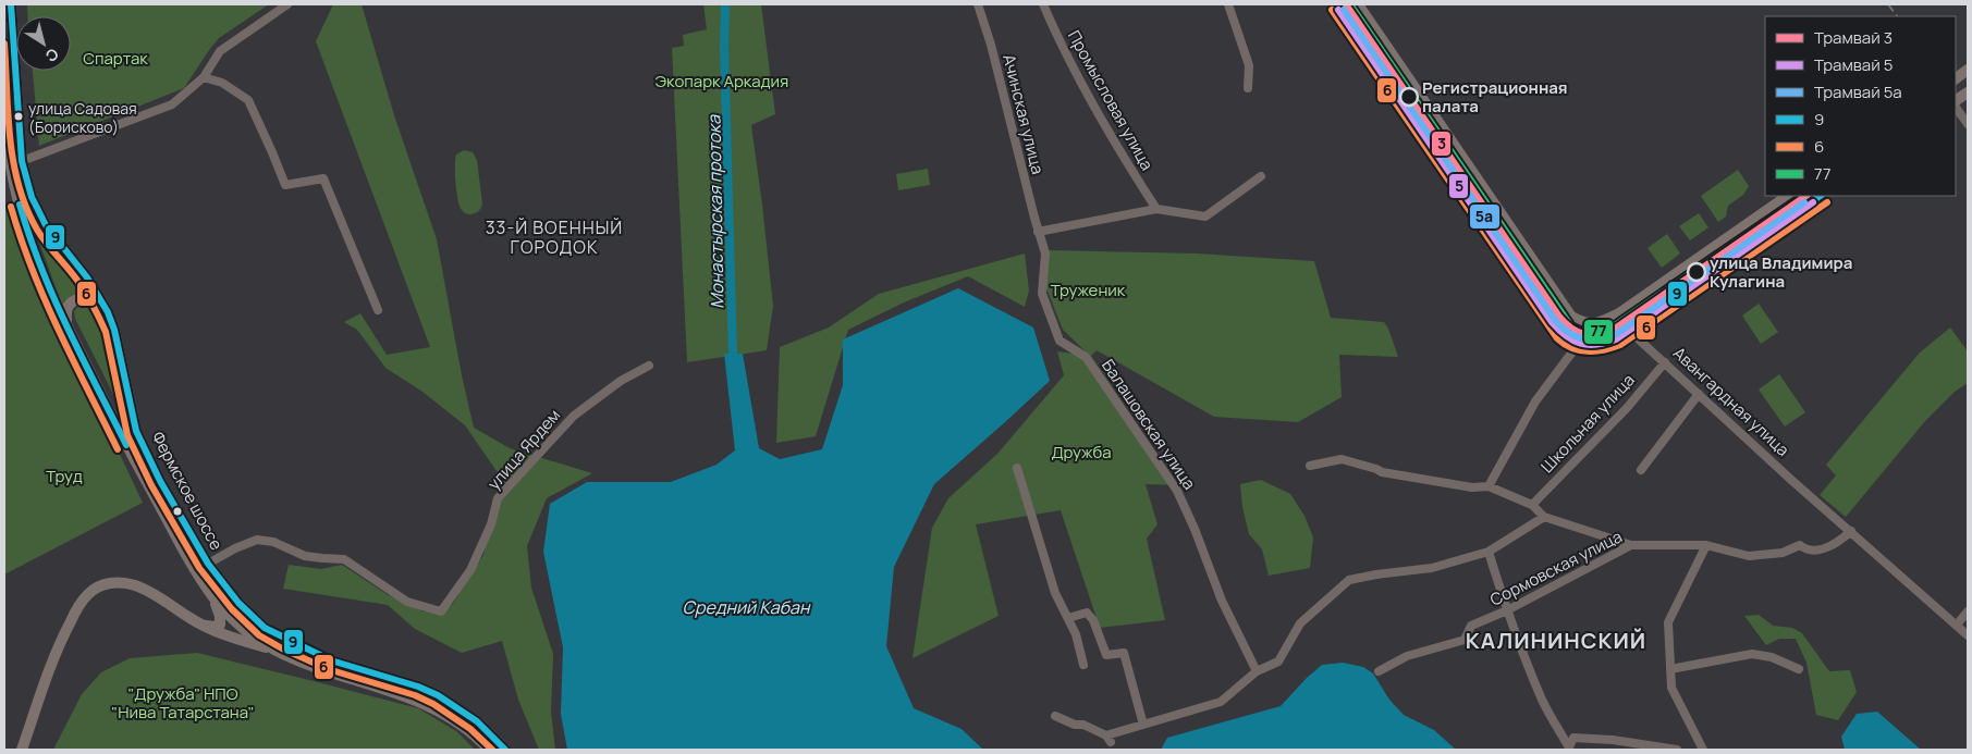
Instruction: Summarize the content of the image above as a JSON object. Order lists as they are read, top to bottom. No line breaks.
{"streets":{"main road":["Фермское шоссе"],"street":["Промысловая улица","Ачинская улица","Авангардная улица","Школьная улица","Балашовская улица","улица Ярдем","Сормовская улица"]},"crossings":[["Ачинская улица","Балашовская улица"],["Авангардная улица","Школьная улица"],["Авангардная улица","Сормовская улица"],["улица Ярдем","Фермское шоссе"]],"districts":["33-Й ВОЕННЫЙ ГОРОДОК","КАЛИНИНСКИЙ"],"water":["Монастырская протока","Средний Кабан"],"parks":["Спартак","Экопарк Аркадия","Труженик","Дружба","Труд","\"Дружба\" НПО \"Нива Татарстана\""],"places":["Регистрационная палата","улица Садовая (Борисково)","улица Владимира Кулагина"],"lines":["tram line 3","transit line 9","transit line 77","tram line 5","tram line 5а","transit line 6"],"legend":["Трамвай 3","Трамвай 5","Трамвай 5а","9","6","77"],"north":"bottom right"}
